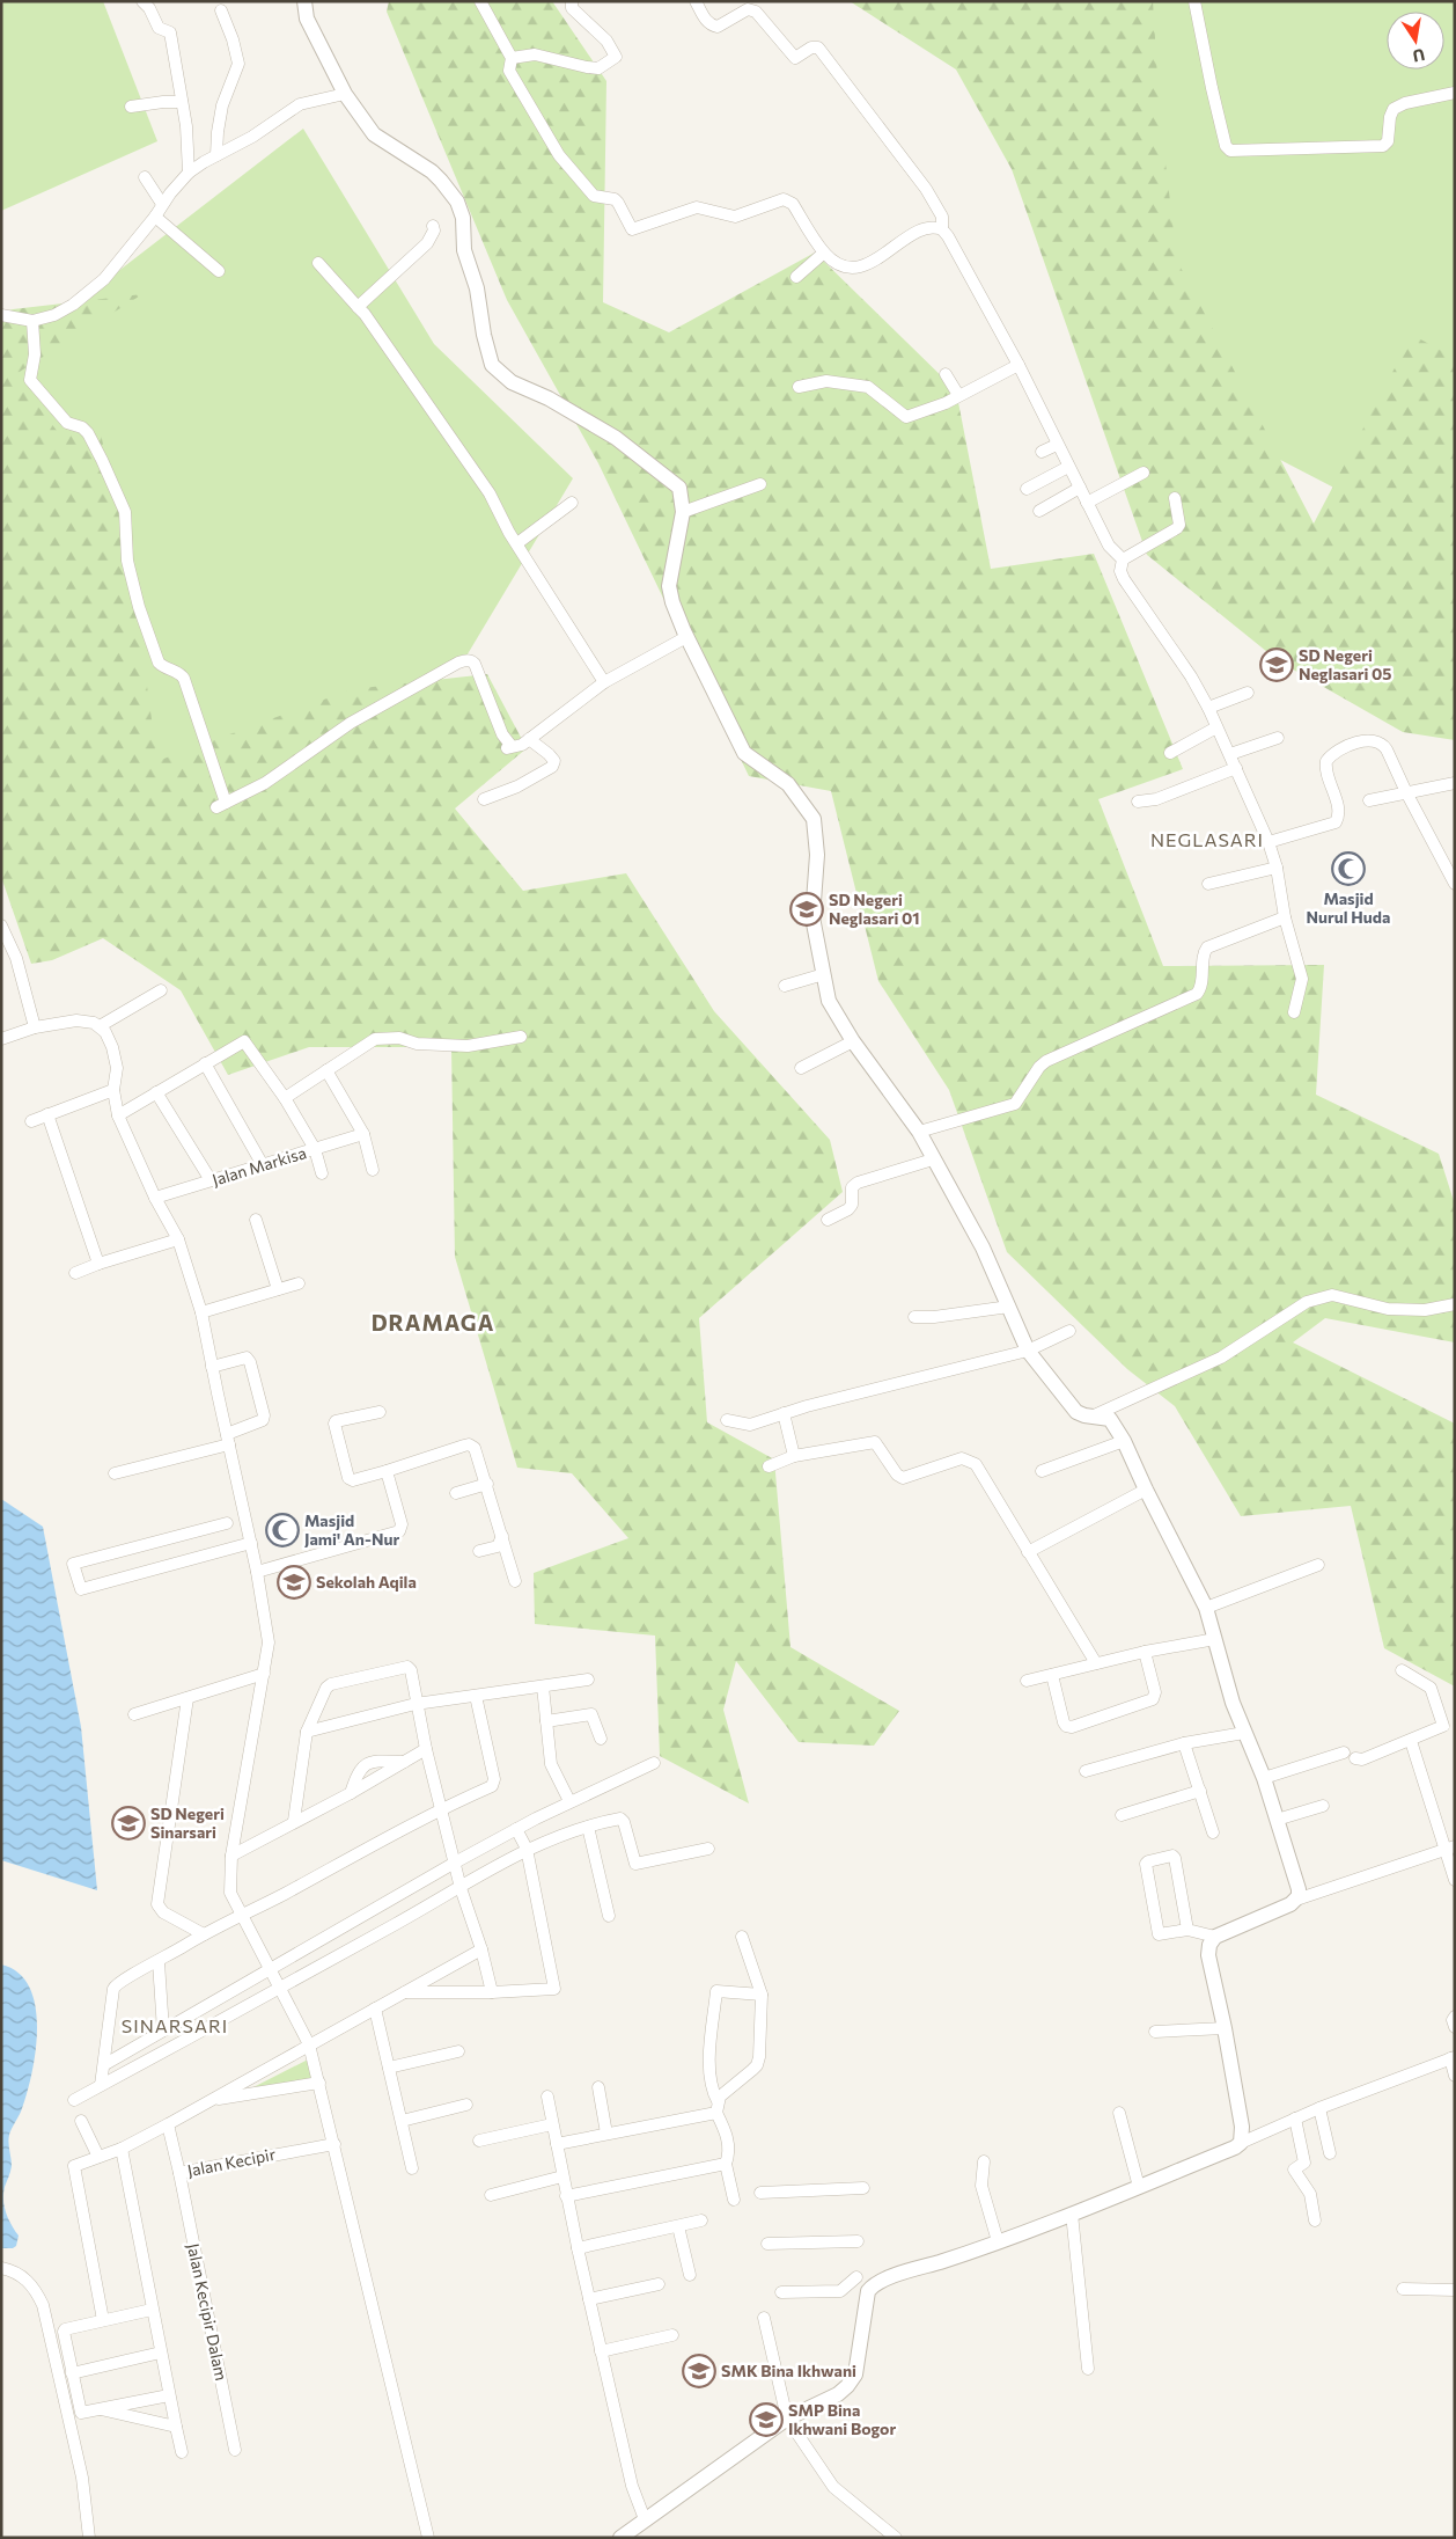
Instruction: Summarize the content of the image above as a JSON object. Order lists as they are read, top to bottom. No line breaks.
{"streets":{"street":["Jalan Markisa","Jalan Kecipir","Jalan Kecipir Dalam"]},"crossings":[["Jalan Kecipir","Jalan Kecipir Dalam"]],"districts":["NEGLASARI","DRAMAGA","SINARSARI"],"places":{"school or university":["SD Negeri Neglasari 05","SD Negeri Neglasari 01","Sekolah Aqila","SD Negeri Sinarsari","SMK Bina Ikhwani","SMP Bina Ikhwani Bogor"],"mosque":["Masjid Nurul Huda","Masjid Jami' An-Nur"]},"north":"bottom"}
